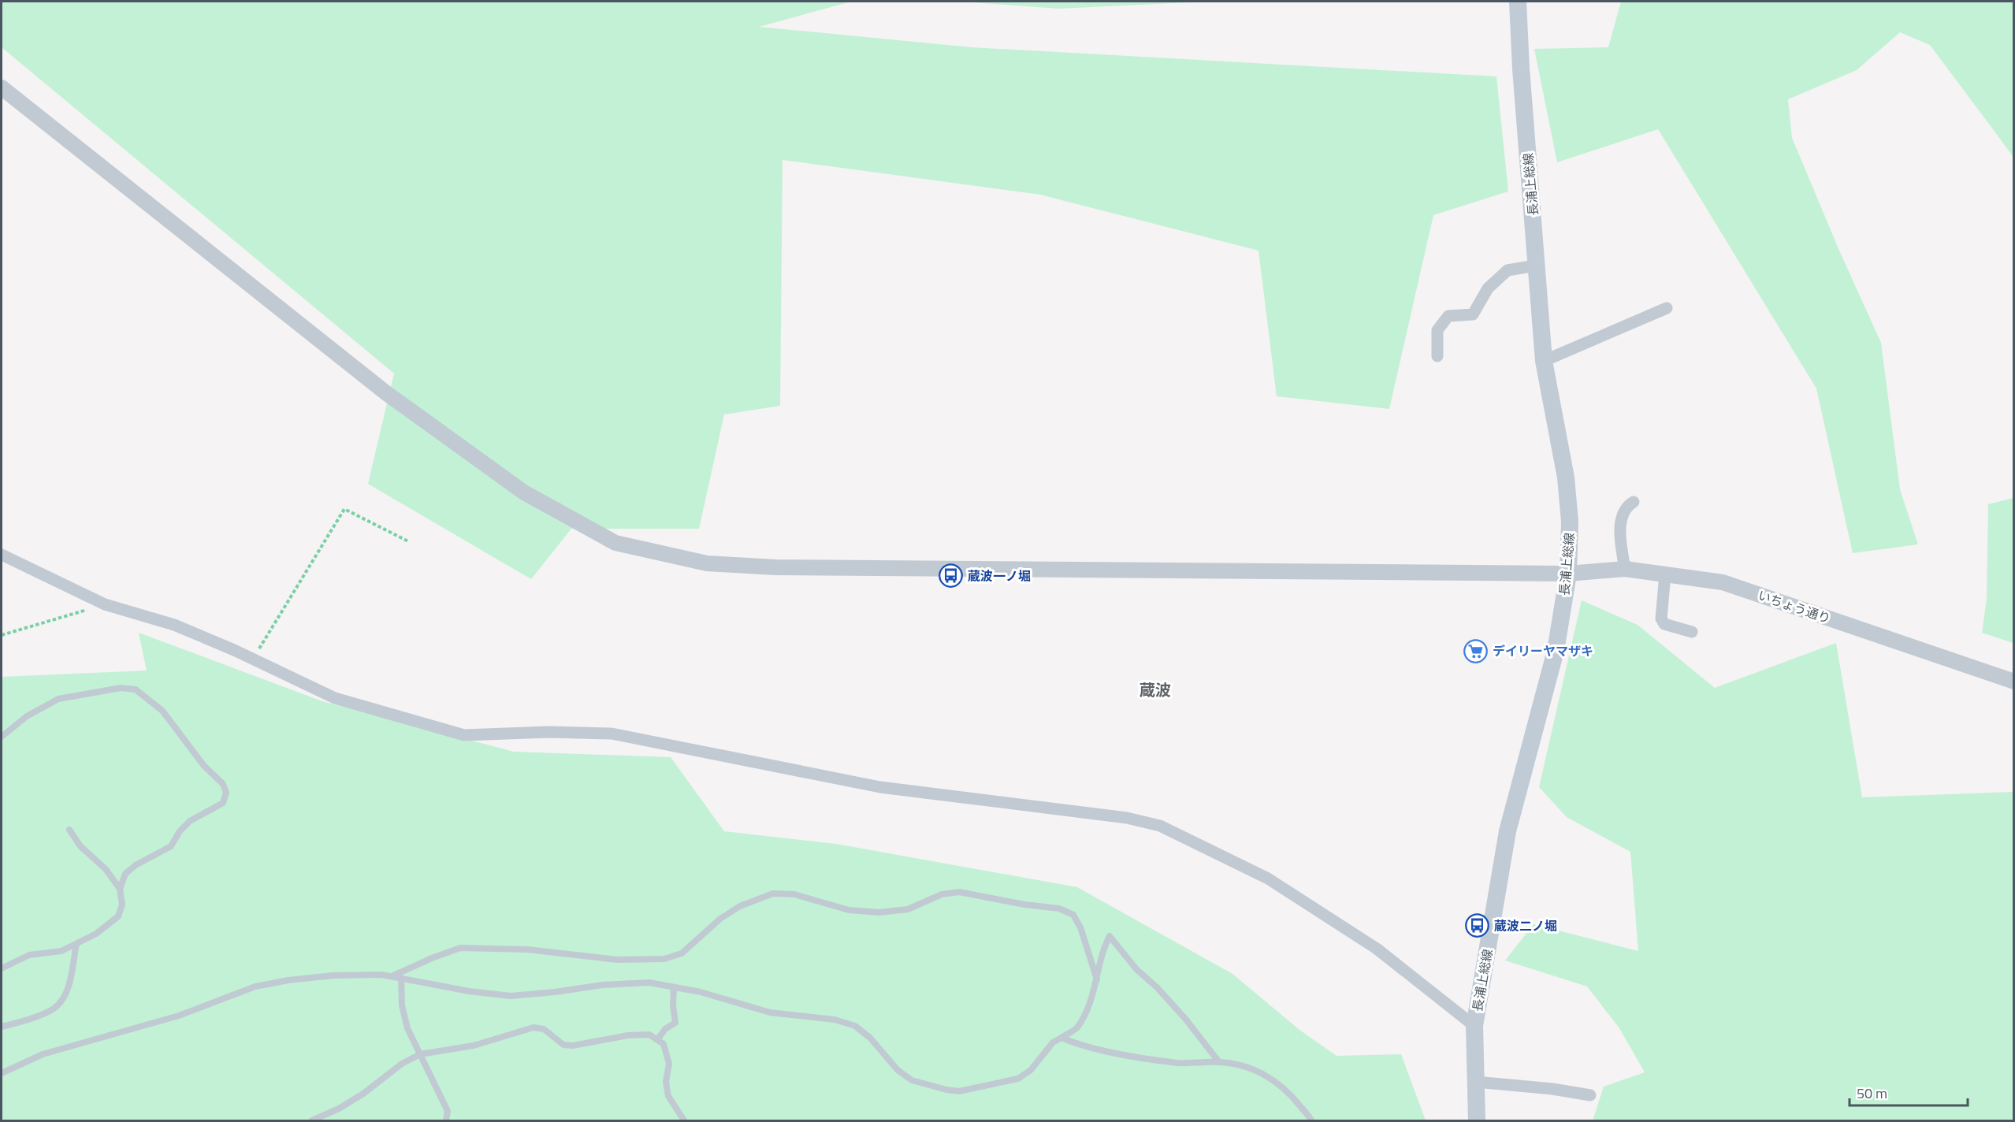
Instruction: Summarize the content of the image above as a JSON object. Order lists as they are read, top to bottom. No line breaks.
{"streets":{"main road":["長浦上総線"],"street":["いちょう通り"]},"crossings":[["長浦上総線","いちょう通り"]],"districts":["蔵波"],"places":{"bus stop":["蔵波一ノ堀","蔵波二ノ堀"],"supermarket":["デイリーヤマザキ"]},"scale_bar":"50 m"}
